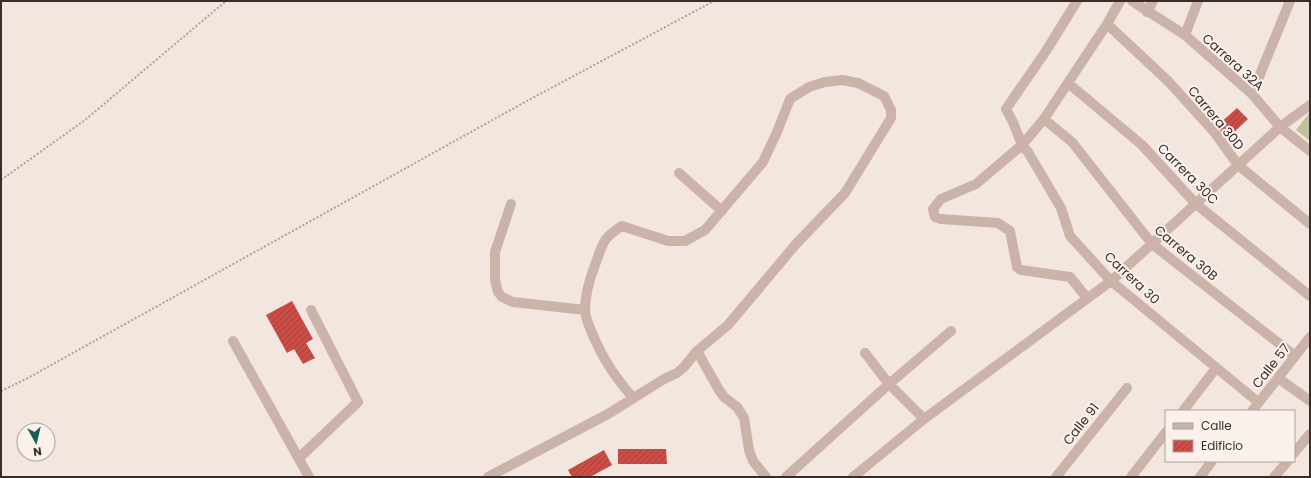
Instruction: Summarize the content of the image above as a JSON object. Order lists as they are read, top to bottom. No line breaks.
{"streets":{"street":["Carrera 32A","Carrera 30D","Carrera 30C","Carrera 30B","Carrera 30","Calle 57","Calle 91"]},"crossings":[["Carrera 30B","Calle 57"],["Carrera 30","Calle 57"]],"legend":["Calle","Edificio"],"north":"bottom"}
